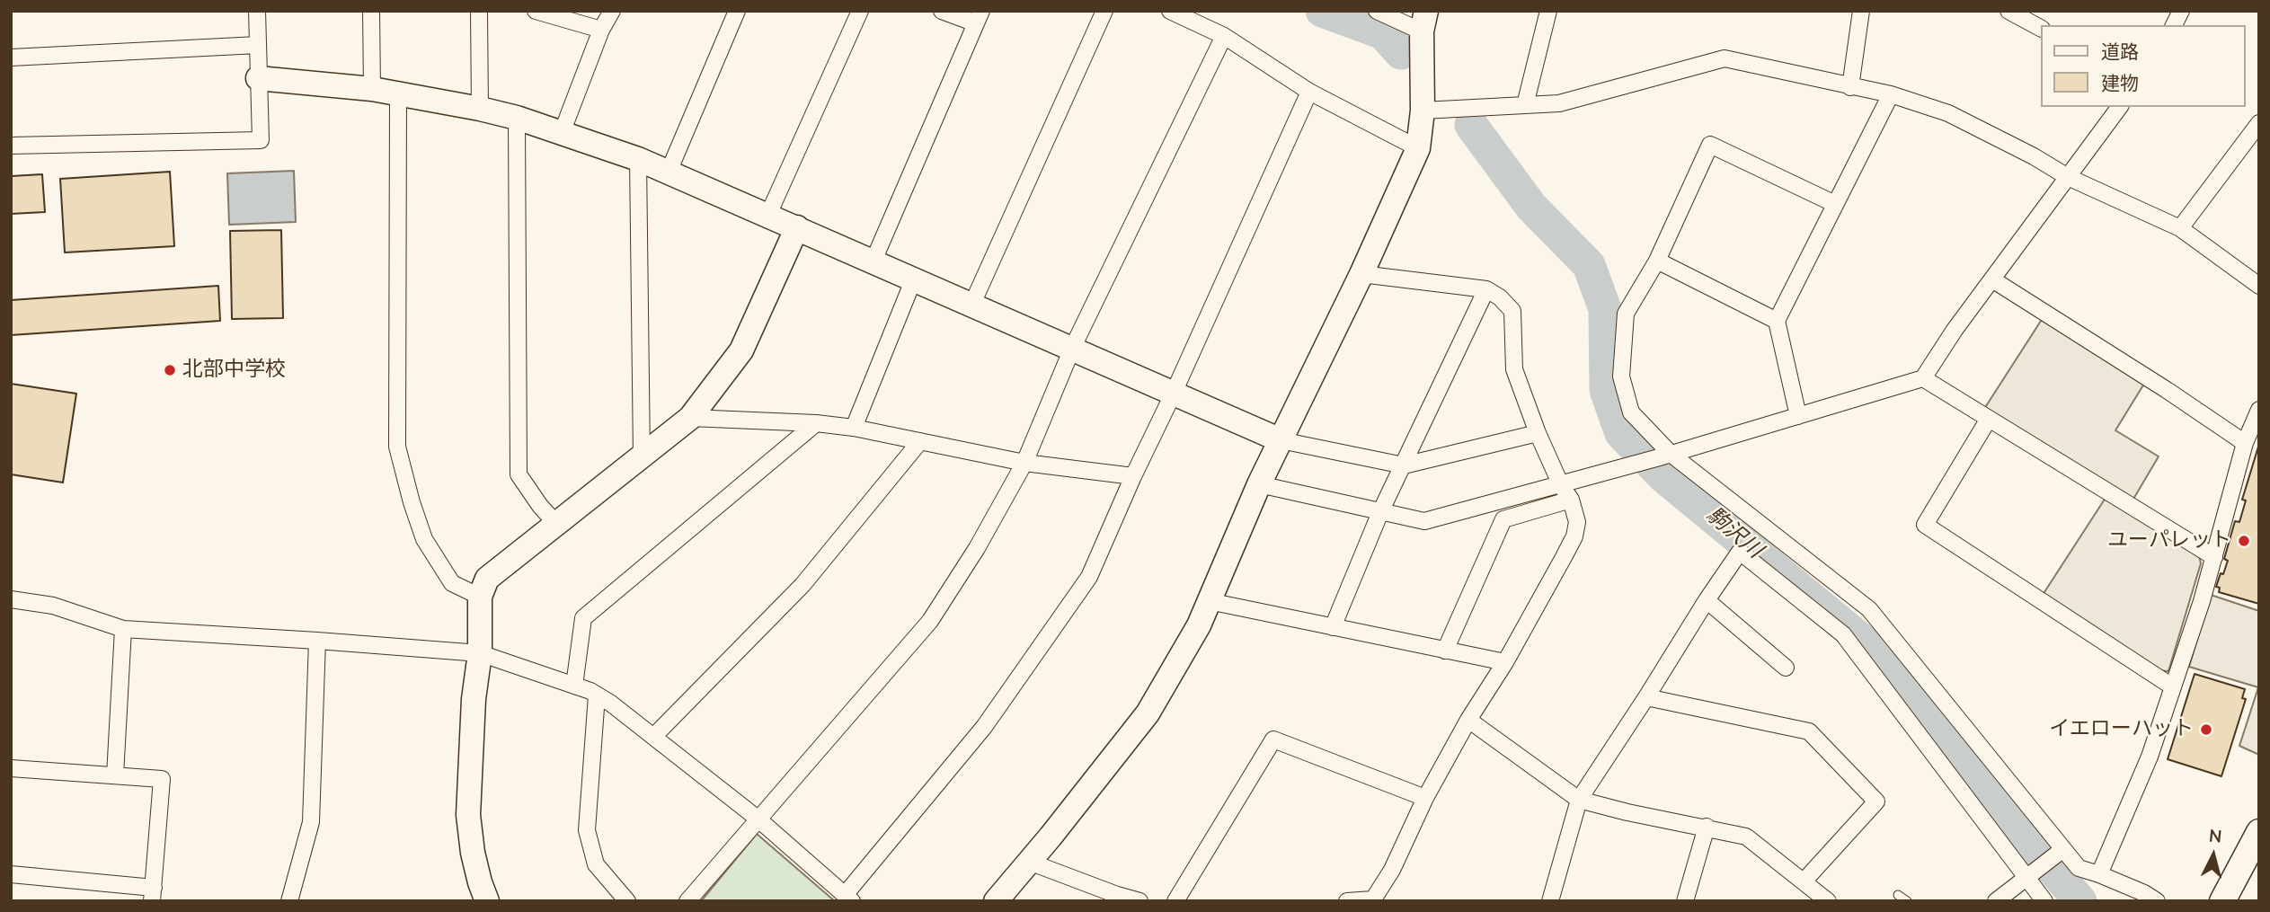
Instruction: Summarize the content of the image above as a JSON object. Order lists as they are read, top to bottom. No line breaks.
{"water":["駒沢川"],"places":["北部中学校","ユーパレット","イエローハット"],"legend":["道路","建物"],"north":"top"}
